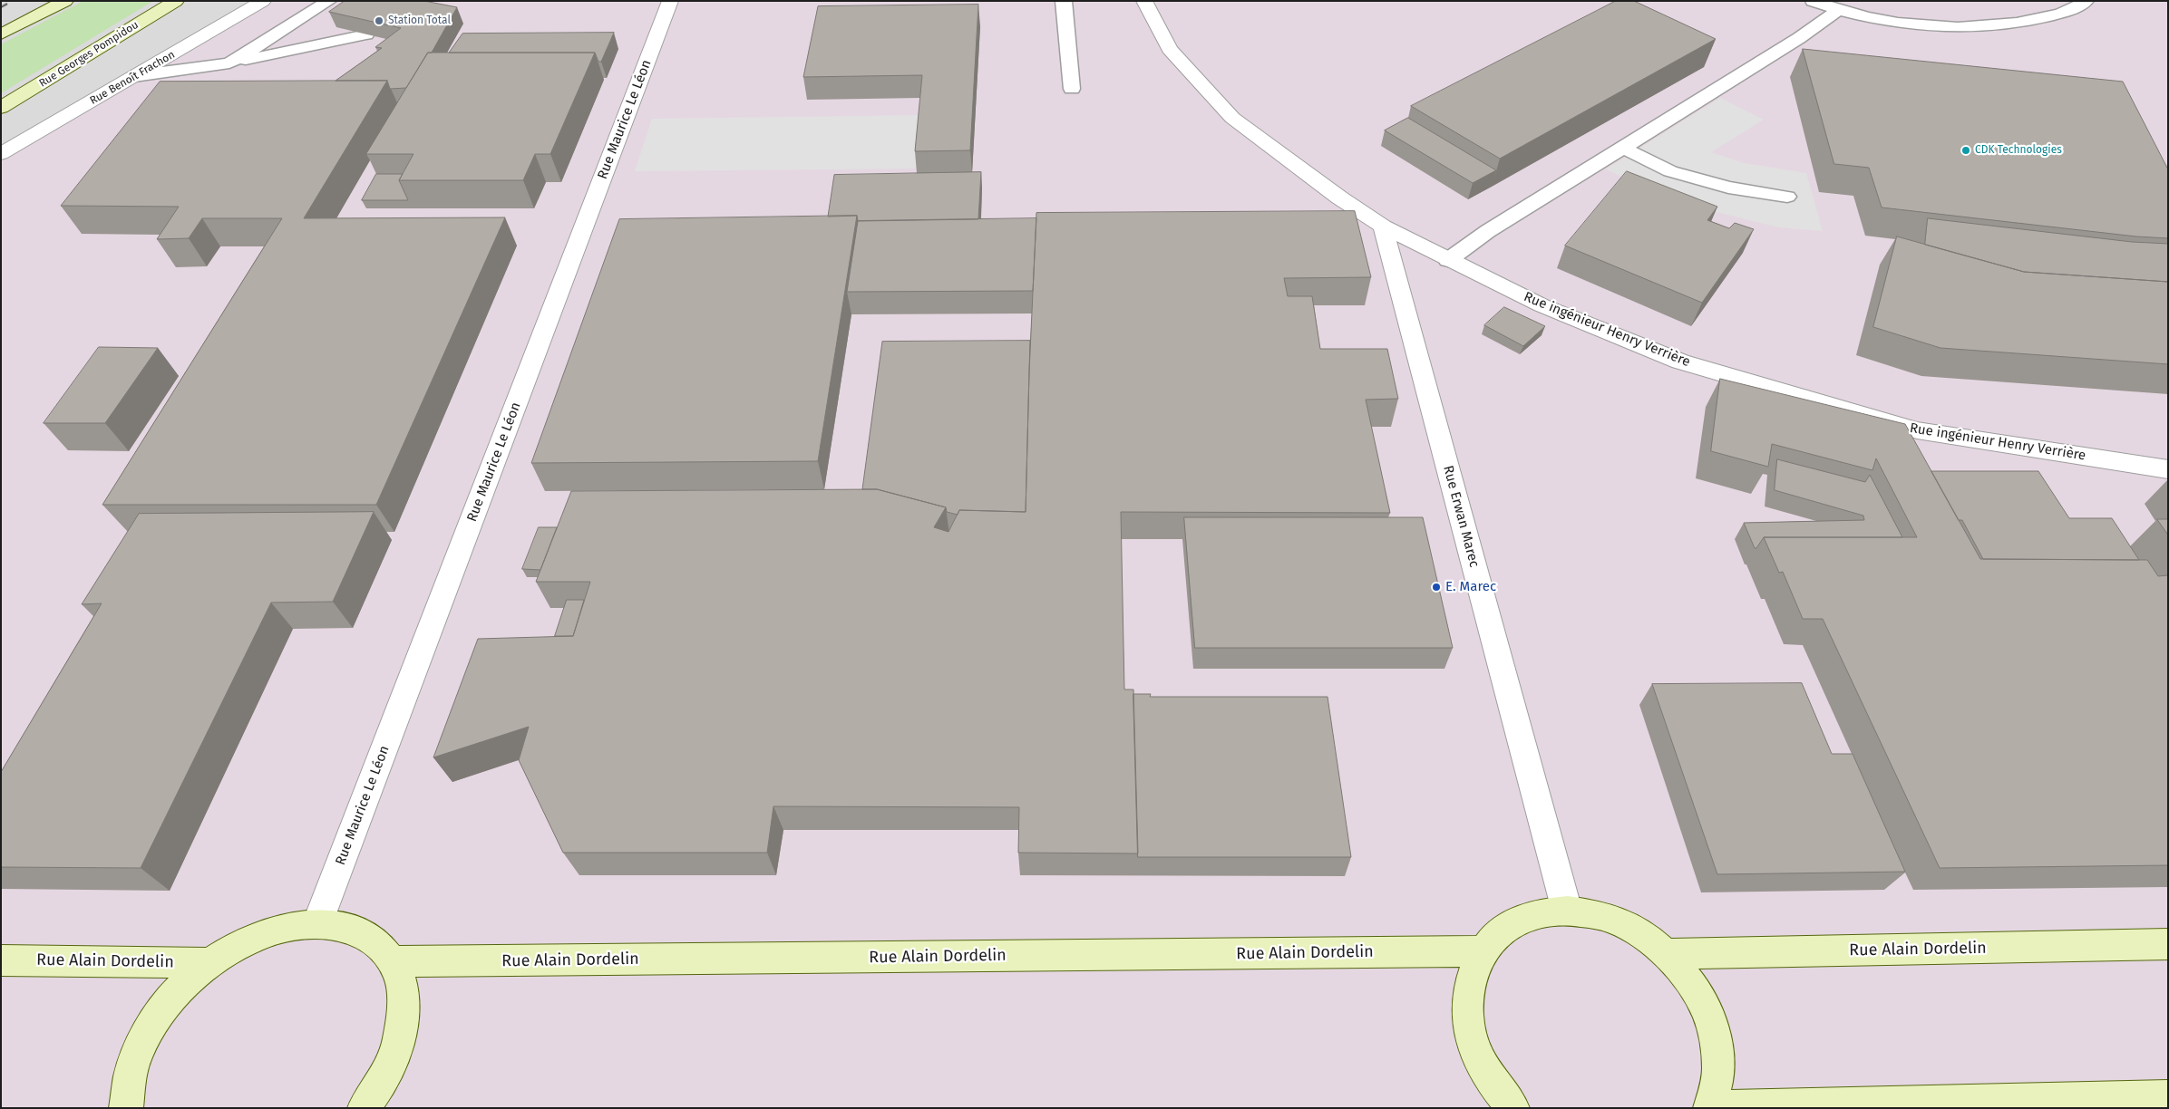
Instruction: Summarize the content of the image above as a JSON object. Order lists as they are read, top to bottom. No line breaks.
{"streets":{"street":["Rue Georges Pompidou","Rue Benoît Frachon","Rue Maurice Le Léon","Rue ingénieur Henry Verrière","Rue Erwan Marec","Rue Alain Dordelin"]},"crossings":[["Rue Maurice Le Léon","Rue Alain Dordelin"],["Rue ingénieur Henry Verrière","Rue Erwan Marec"]],"places":["Station Total","CDK Technologies","E. Marec"]}
